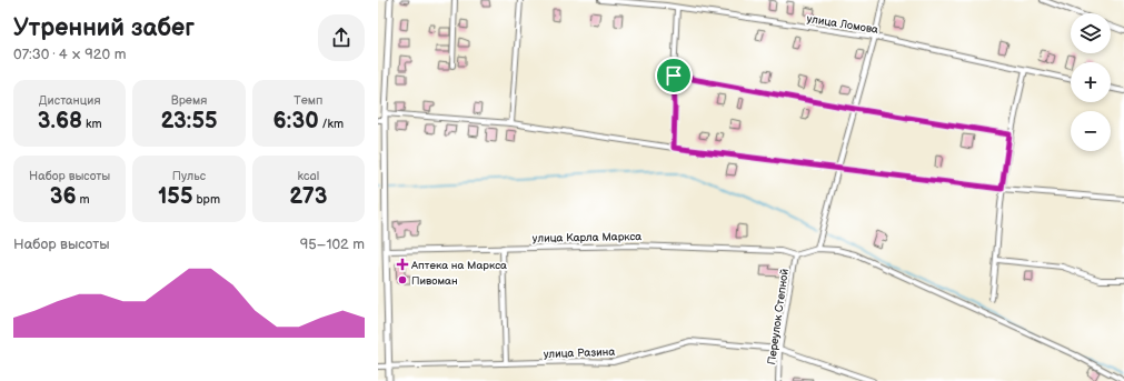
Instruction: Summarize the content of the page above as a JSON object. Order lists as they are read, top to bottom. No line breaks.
{"streets":{"street":["улица Ломова","улица Карла Маркса","Переулок Степной","улица Разина"]},"crossings":[["улица Карла Маркса","Переулок Степной"],["Переулок Степной","улица Разина"]],"places":{"health":["Аптека на Маркса"],"other":["Пивоман"]},"page":{"heading":["Утренний забег","07:30 · 4 × 920 m"],"map_buttons":["+","−"],"stats":[["Дистанция","3.68 km"],["Время","23:55"],["Темп","6:30 /km"],["Набор высоты","36 m"],["Пульс","155 bpm"],["kcal","273"]],"chart":["Набор высоты","95–102 m"]}}
